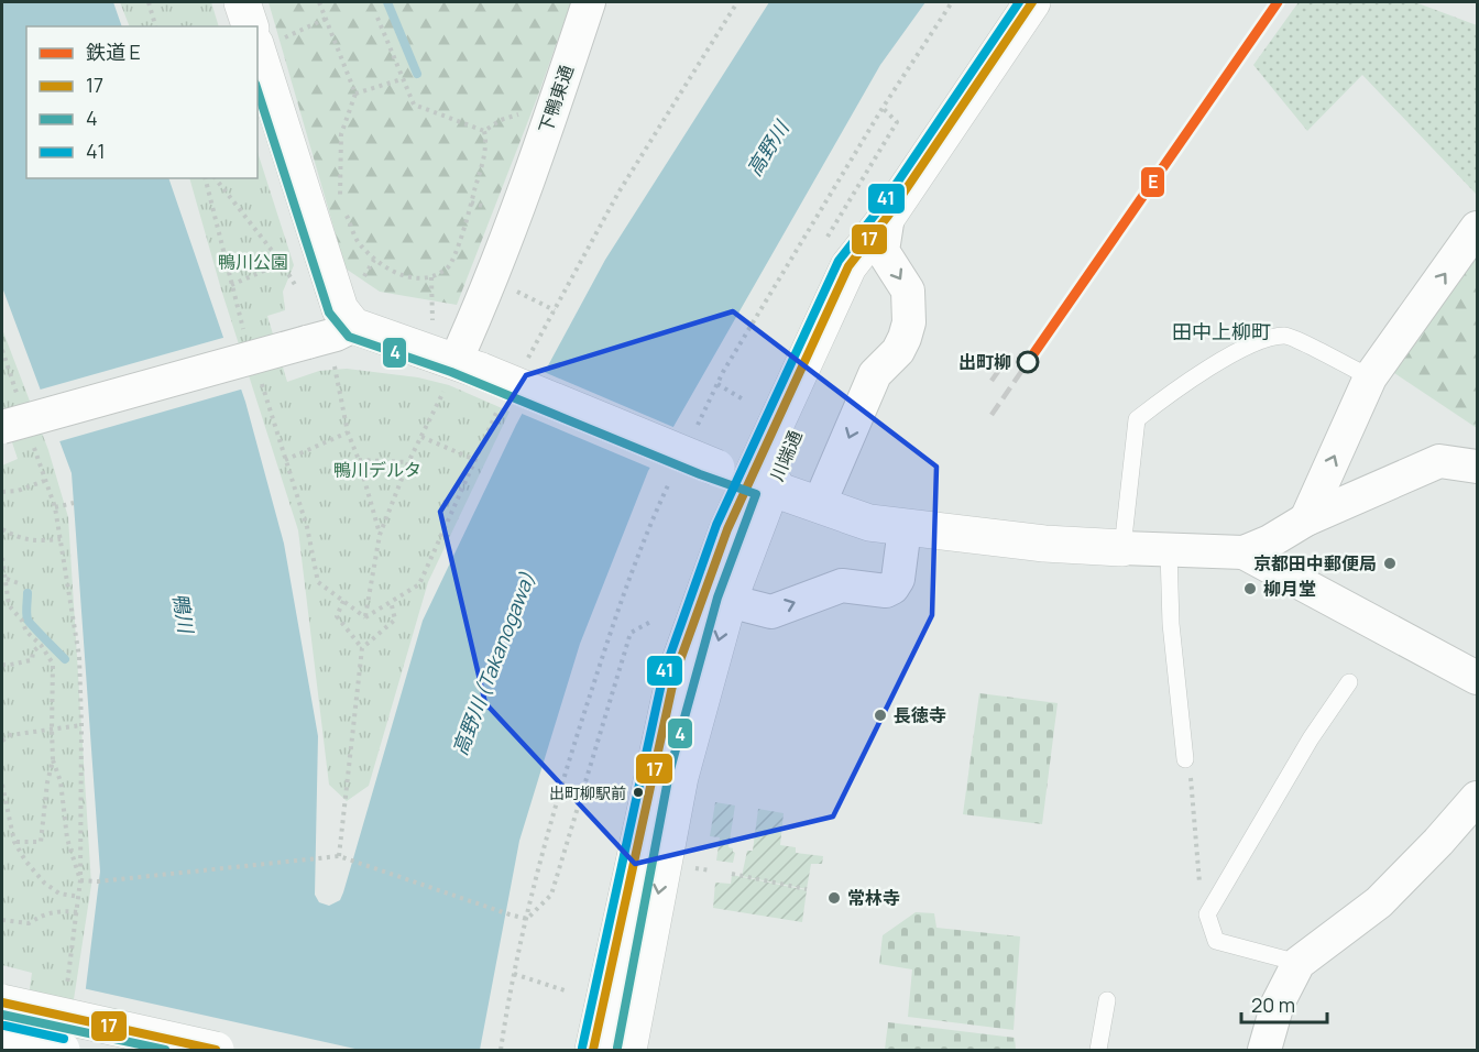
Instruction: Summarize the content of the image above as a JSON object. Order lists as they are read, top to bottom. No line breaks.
{"streets":{"street":["下鴨東通","川端通"]},"districts":["田中上柳町"],"water":["高野川","鴨川","高野川 (Takanogawa)"],"parks":["鴨川公園","鴨川デルタ"],"places":["出町柳","京都田中郵便局","柳月堂","長徳寺","出町柳駅前","常林寺"],"lines":["rail line E","transit line 17","transit line 41","transit line 4"],"legend":["鉄道 E","17","4","41"],"scale_bar":"20 m"}
